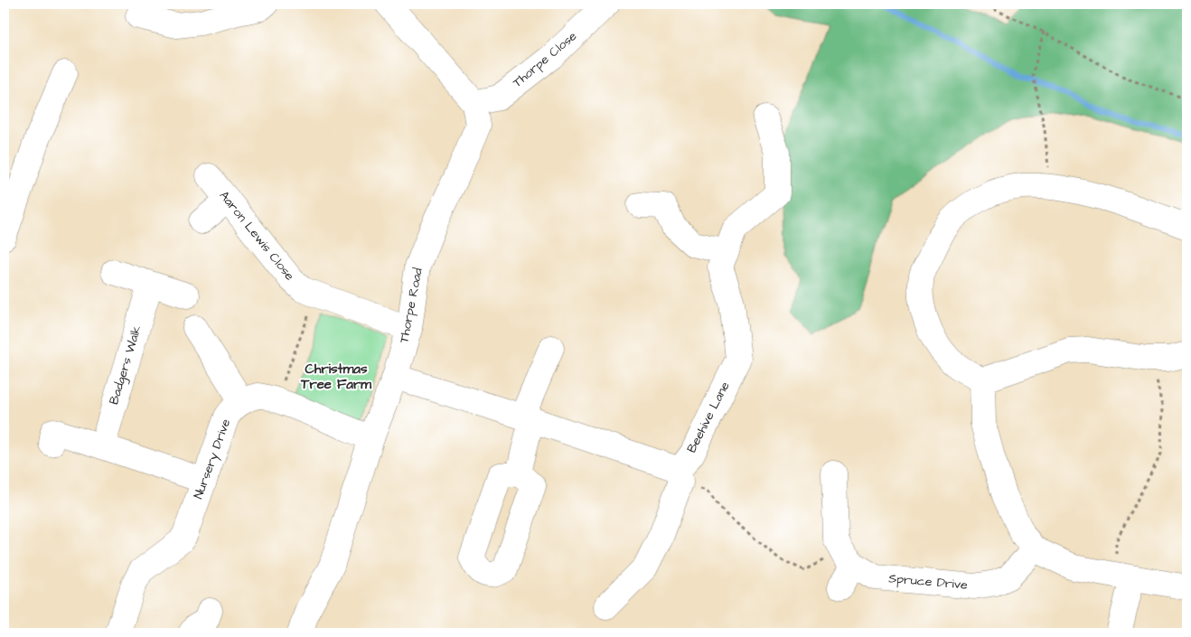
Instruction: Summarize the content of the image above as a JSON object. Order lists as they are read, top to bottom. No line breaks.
{"streets":{"street":["Thorpe Close","Aaron Lewis Close","Thorpe Road","Badgers Walk","Beehive Lane","Nursery Drive","Spruce Drive"]},"crossings":[["Thorpe Close","Thorpe Road"],["Aaron Lewis Close","Thorpe Road"]],"districts":["Christmas Tree Farm"]}
